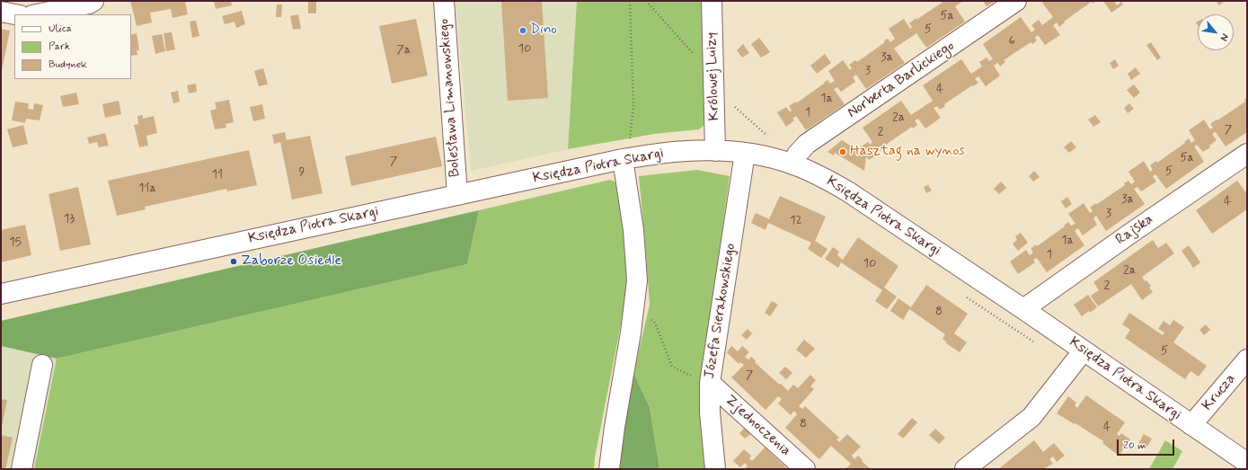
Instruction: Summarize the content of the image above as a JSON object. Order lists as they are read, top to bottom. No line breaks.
{"streets":{"street":["Królowej Luizy","Norberta Barlickiego","Bolesława Limanowskiego","Księdza Piotra Skargi","Rajska","Józefa Sierakowskiego","Krucza","Zjednoczenia"]},"crossings":[["Królowej Luizy","Księdza Piotra Skargi"],["Norberta Barlickiego","Księdza Piotra Skargi"],["Bolesława Limanowskiego","Księdza Piotra Skargi"],["Księdza Piotra Skargi","Rajska"],["Księdza Piotra Skargi","Józefa Sierakowskiego"],["Księdza Piotra Skargi","Krucza"],["Józefa Sierakowskiego","Zjednoczenia"]],"places":["Dino","Hasztag na wynos","Zaborze Osiedle"],"house_numbers":["5a","5","6","10","7a","3a","3","4","1a","1","2a","7","2","5a","7","5","9","11","11a","3a","4","3","13","12","1a","15","1","10","2a","2","8","5","7","8","4"],"legend":["Ulica","Park","Budynek"],"scale_bar":"20 m","north":"bottom right"}
